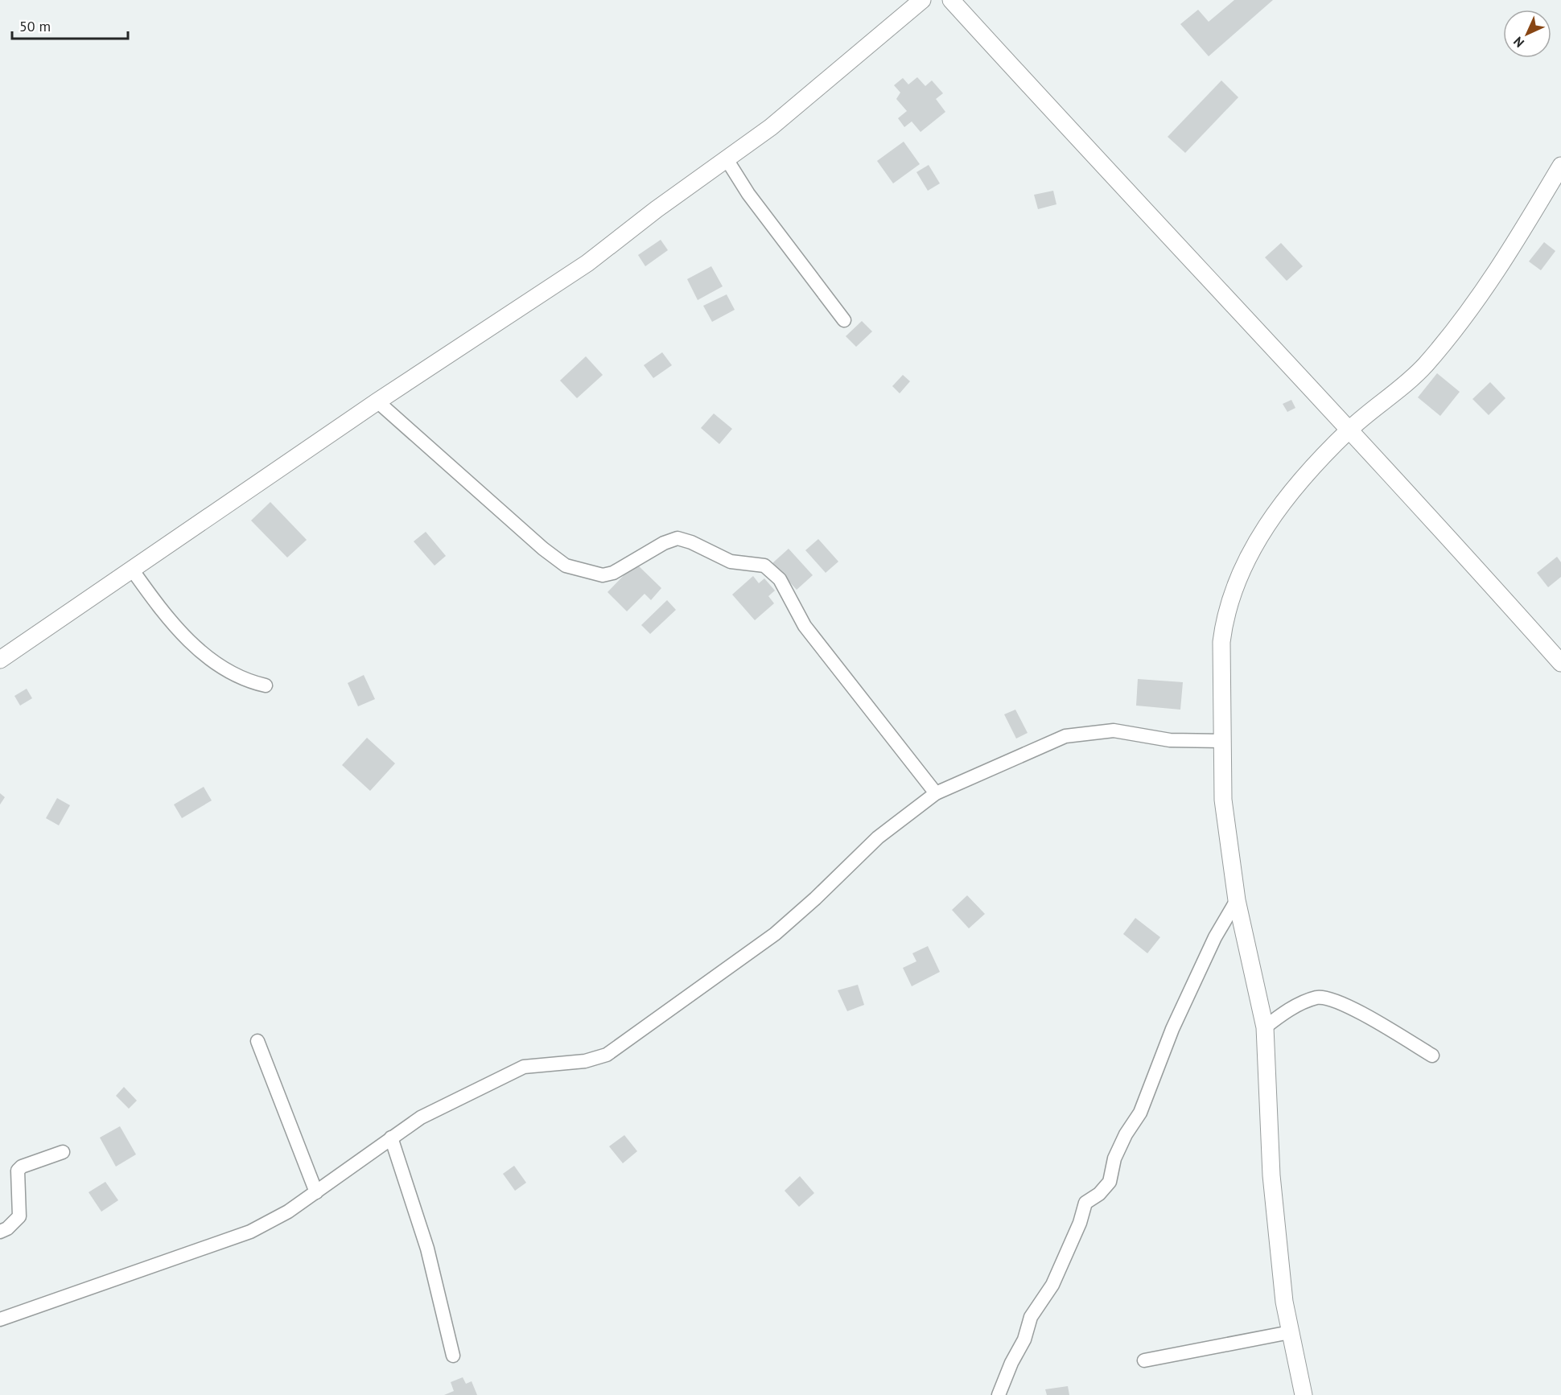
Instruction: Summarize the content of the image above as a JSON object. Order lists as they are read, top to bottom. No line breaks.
{"scale_bar":"50 m","north":"bottom left"}
